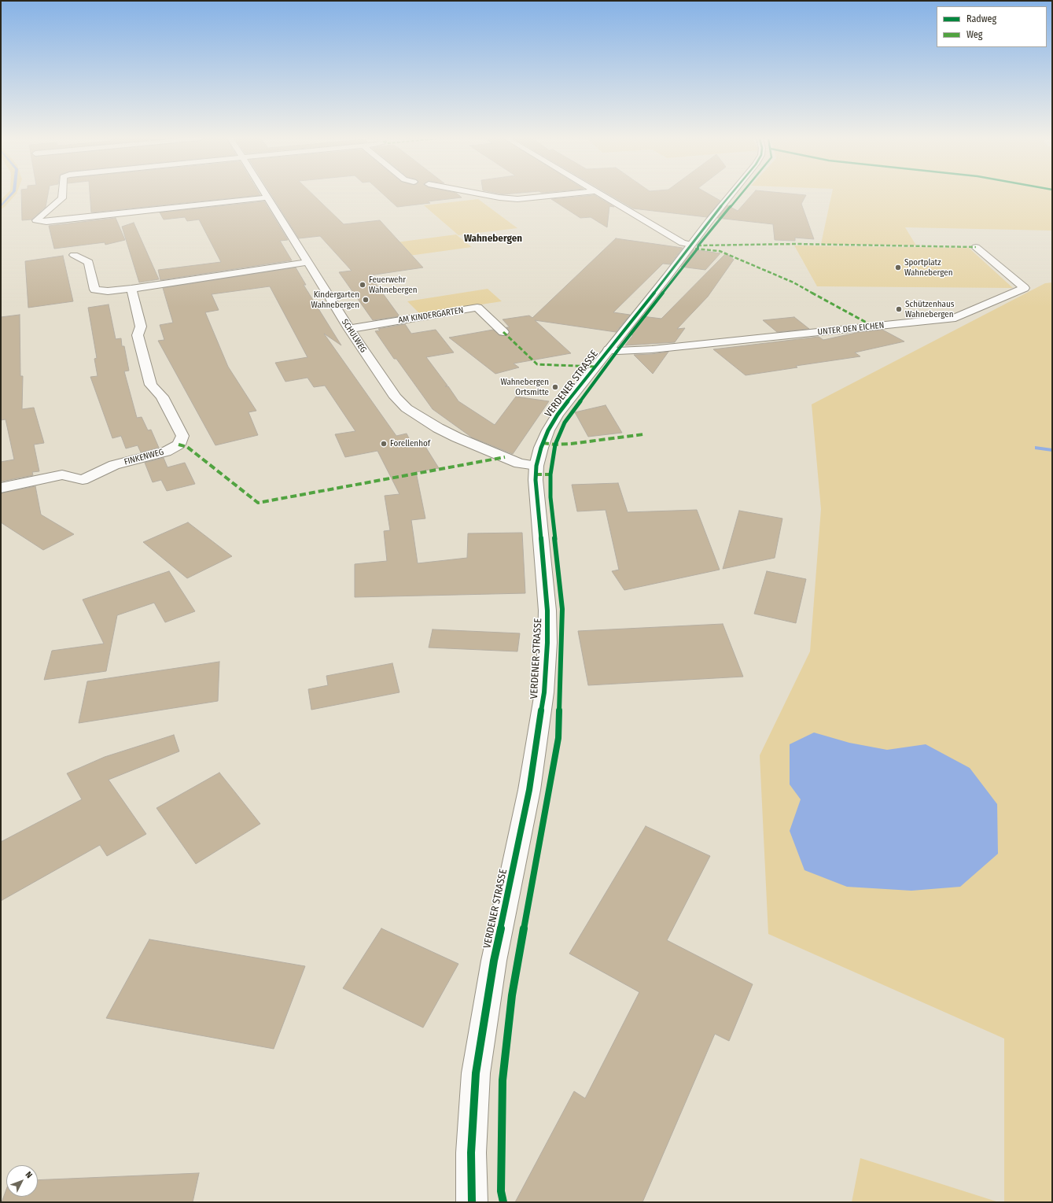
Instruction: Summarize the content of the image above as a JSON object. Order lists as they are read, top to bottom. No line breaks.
{"streets":{"street":["AM KINDERGARTEN","UNTER DEN EICHEN","SCHULWEG","VERDENER STRASSE","FINKENWEG"]},"crossings":[["AM KINDERGARTEN","SCHULWEG"],["UNTER DEN EICHEN","VERDENER STRASSE"],["SCHULWEG","VERDENER STRASSE"]],"districts":["Wahnebergen"],"places":["Sportplatz Wahnebergen","Feuerwehr Wahnebergen","Kindergarten Wahnebergen","Schützenhaus Wahnebergen","Wahnebergen Ortsmitte","Forellenhof"],"legend":["Radweg","Weg"],"north":"top right"}
